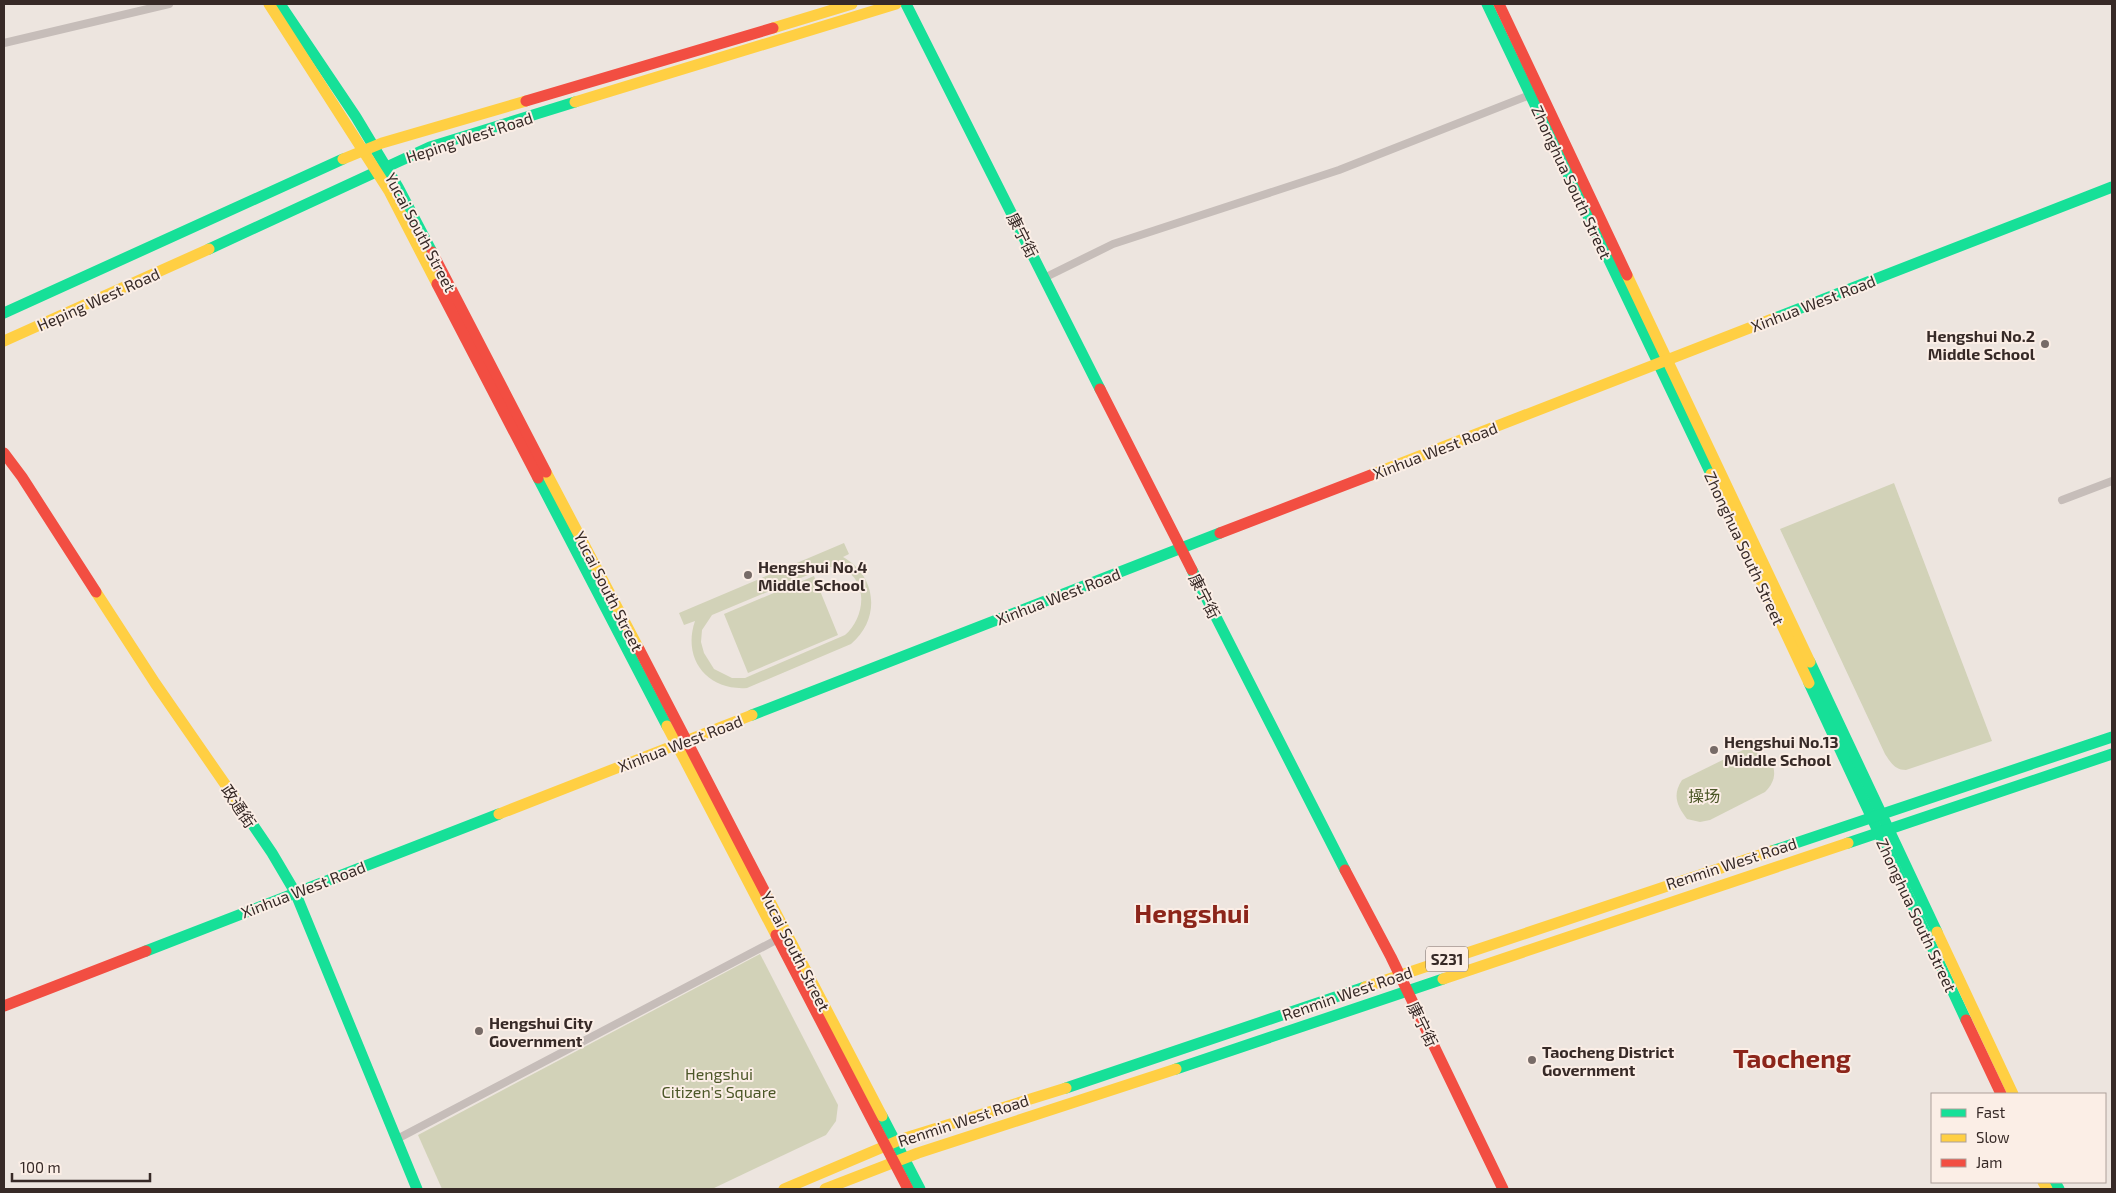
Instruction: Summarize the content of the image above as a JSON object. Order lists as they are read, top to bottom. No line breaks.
{"streets":{"main road":["Heping West Road","Zhonghua South Street","Yucai South Street","康宁街","Xinhua West Road","政通街","Renmin West Road","S231"]},"crossings":[["Heping West Road","Yucai South Street"],["Zhonghua South Street","Xinhua West Road"],["Zhonghua South Street","Renmin West Road"],["Yucai South Street","Xinhua West Road"],["Yucai South Street","Renmin West Road"],["康宁街","Xinhua West Road"],["康宁街","Renmin West Road"],["Xinhua West Road","政通街"]],"districts":["Hengshui","Taocheng"],"parks":["操场","Hengshui Citizen's Square"],"places":["Hengshui No.2 Middle School","Hengshui No.4 Middle School","Hengshui No.13 Middle School","Hengshui City Government","Taocheng District Government"],"legend":["Fast","Slow","Jam"],"scale_bar":"100 m"}
